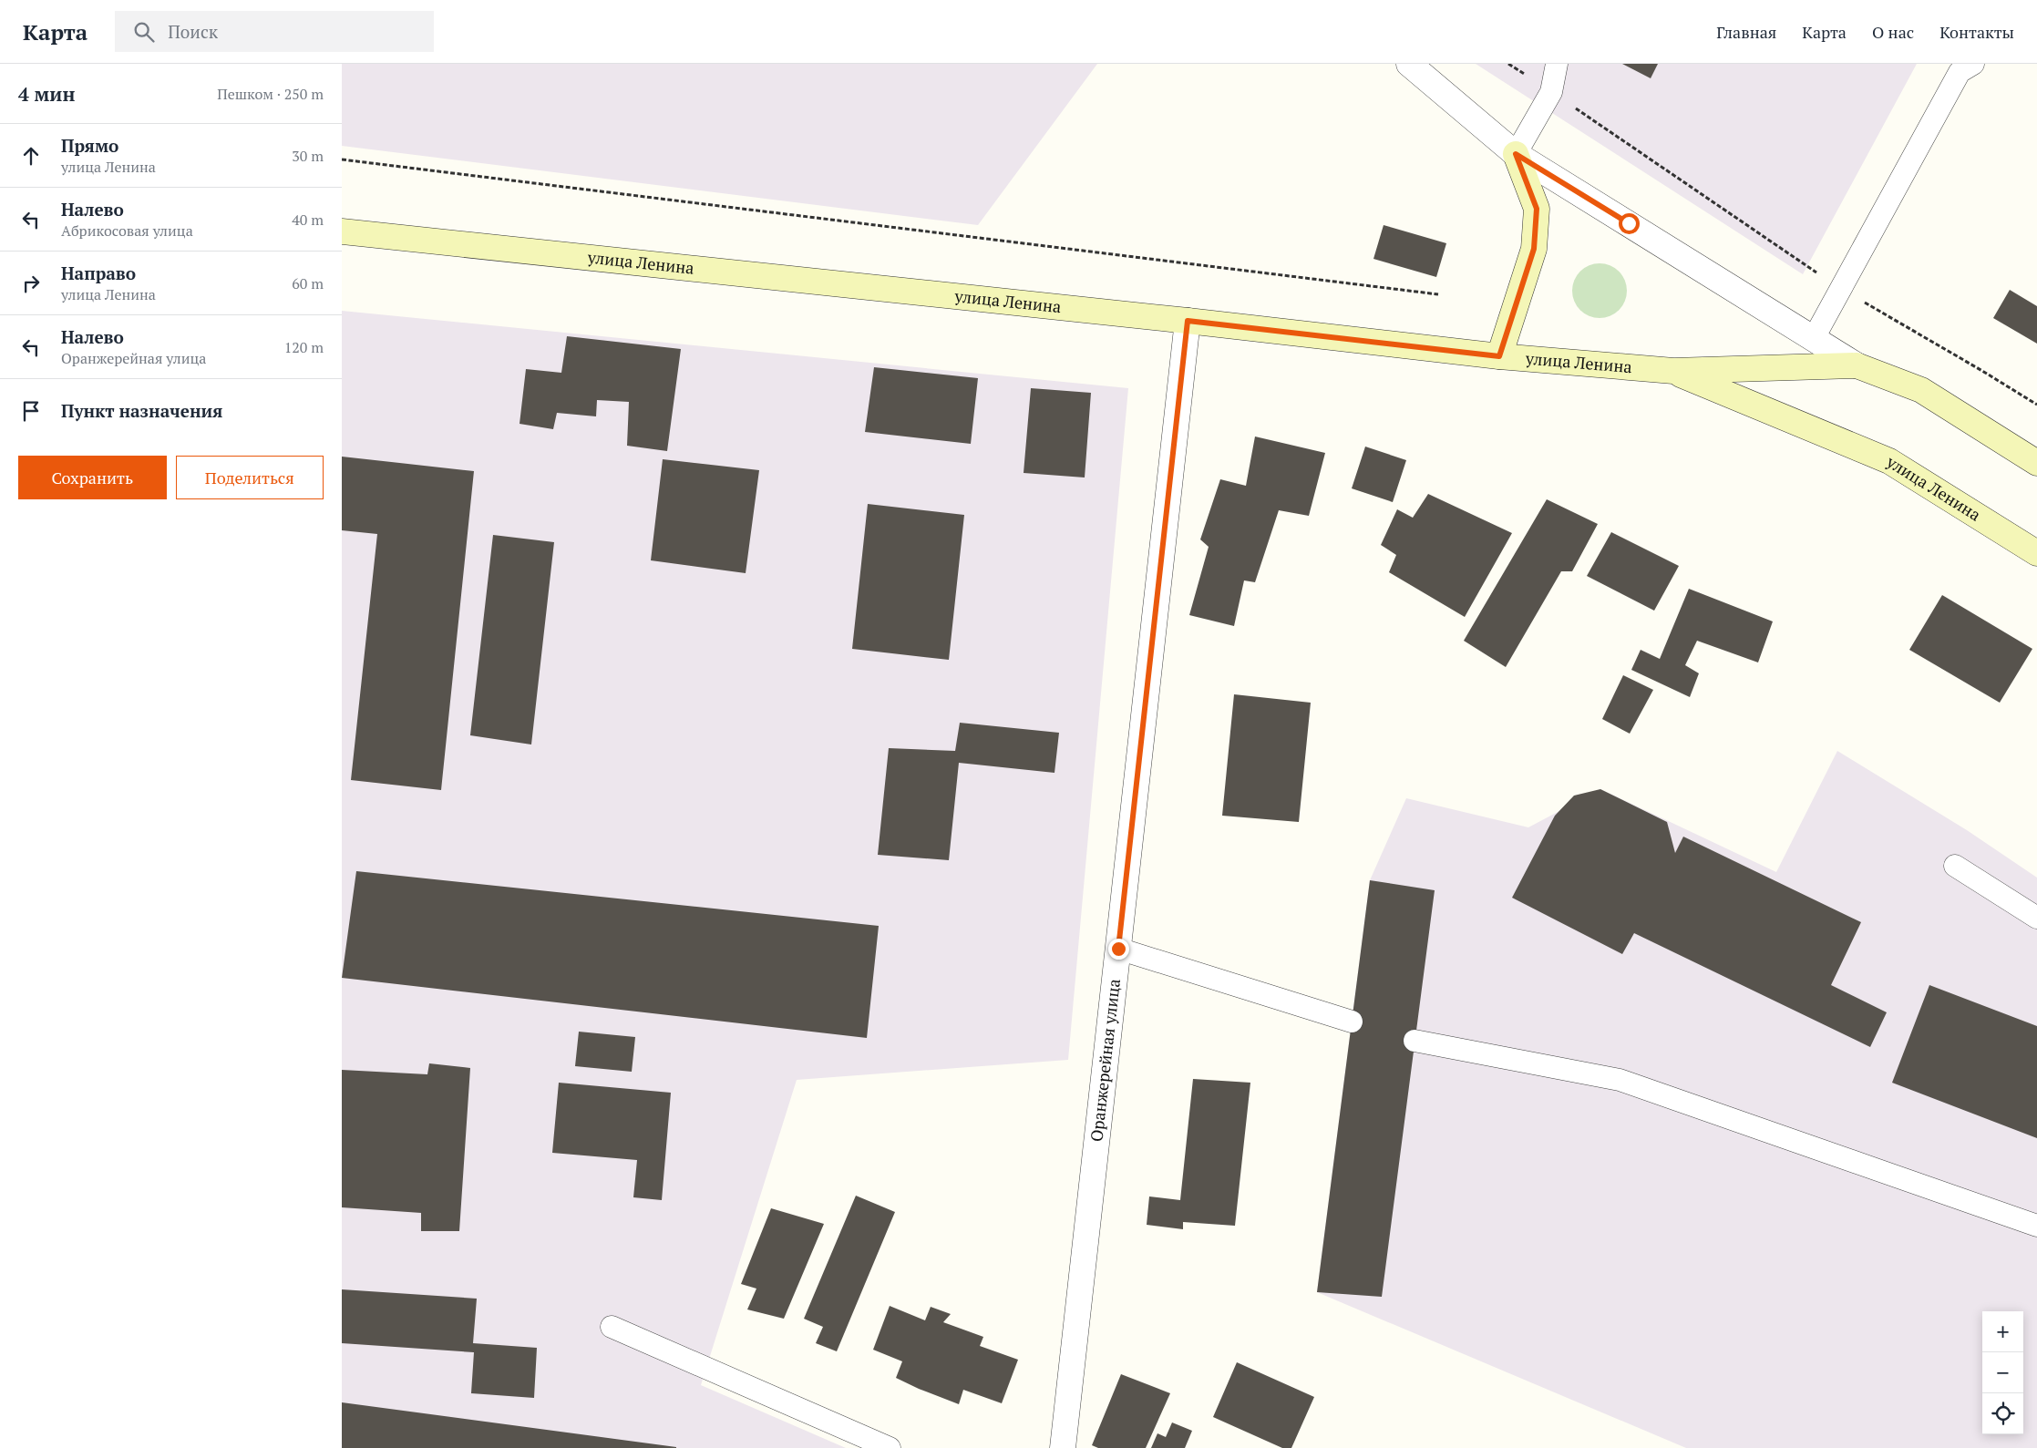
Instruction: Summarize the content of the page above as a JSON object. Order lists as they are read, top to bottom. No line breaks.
{"streets":{"main road":["улица Ленина"],"street":["Оранжерейная улица"]},"crossings":[["улица Ленина","Оранжерейная улица"]],"page":{"header":"Карта","search":"Поиск","nav":["Главная","Карта","О нас","Контакты"],"heading":["4 мин","Пешком · 250 m"],"list":[["Прямо","улица Ленина","30 m"],["Налево","Абрикосовая улица","40 m"],["Направо","улица Ленина","60 m"],["Налево","Оранжерейная улица","120 m"],"Пункт назначения"],"buttons":["Сохранить","Поделиться"],"map_buttons":["+","−"]}}
